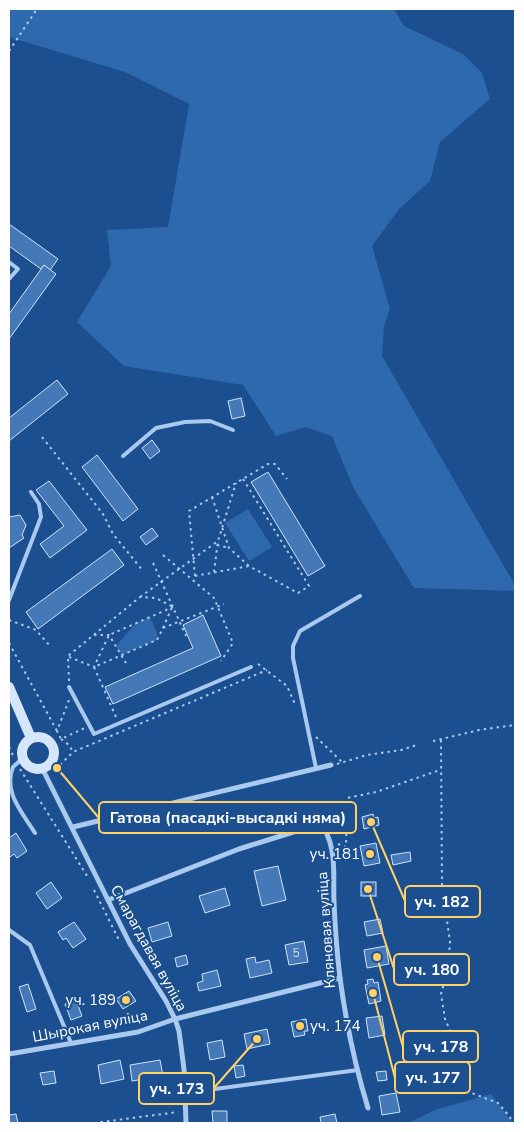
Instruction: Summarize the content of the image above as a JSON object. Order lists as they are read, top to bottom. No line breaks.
{"streets":{"street":["Кляновая вуліца","Смарагдавая вуліца","Шырокая вуліца"]},"crossings":[["Кляновая вуліца","Шырокая вуліца"],["Смарагдавая вуліца","Шырокая вуліца"]],"places":["Гатова (пасадкі-высадкі няма)","уч. 182","уч. 181","уч. 180","уч. 178","уч. 177","уч. 189","уч. 174","уч. 173"],"house_numbers":["5"]}
